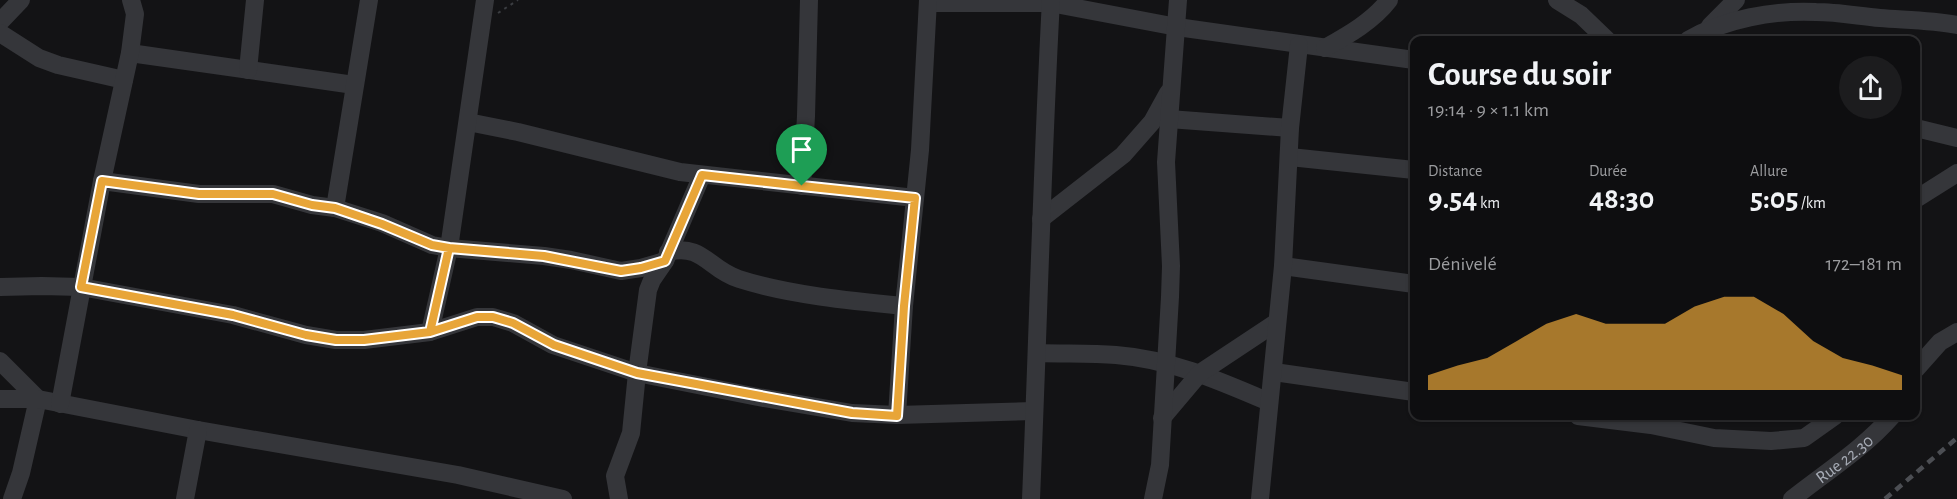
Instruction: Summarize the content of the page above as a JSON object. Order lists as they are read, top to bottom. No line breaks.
{"streets":{"street":["Rue 22.30"]},"page":{"heading":["Course du soir","19:14 · 9 × 1.1 km"],"stats":[["Distance","9.54 km"],["Durée","48:30"],["Allure","5:05 /km"]],"chart":["Dénivelé","172–181 m"]}}
